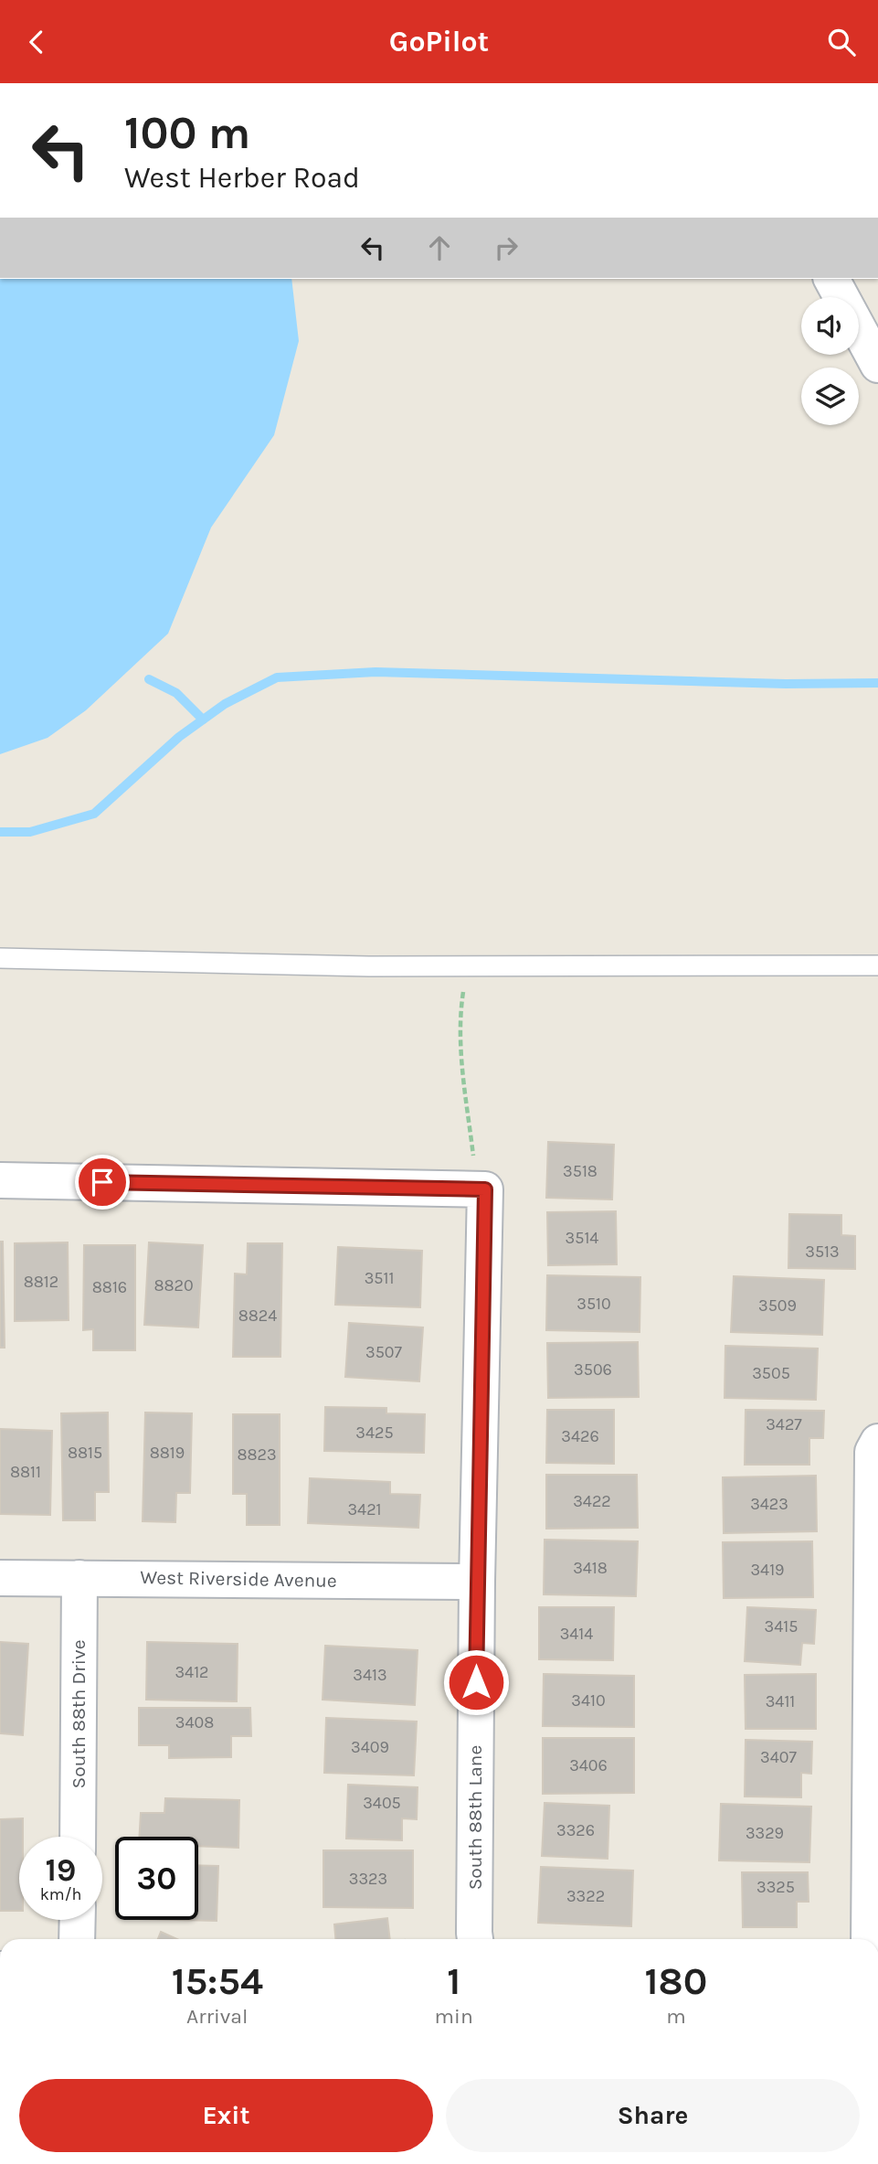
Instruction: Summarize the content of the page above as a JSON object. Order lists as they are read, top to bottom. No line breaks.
{"streets":{"street":["West Riverside Avenue","South 88th Drive","South 88th Lane"]},"crossings":[["West Riverside Avenue","South 88th Drive"],["West Riverside Avenue","South 88th Lane"]],"house_numbers":["3518","3514","3513","3511","8812","8820","8816","3510","3509","8824","3507","3506","3505","3427","3425","3426","8815","8819","8823","8811","3422","3423","3421","3418","3419","3415","3414","3412","3413","3410","3411","3408","3409","3407","3406","3405","3326","3329","3323","3325","3322"],"page":{"header":"GoPilot","turn":["100 m","West Herber Road"],"speed":"19 km/h","limit":"30","eta":["15:54","Arrival","1","min","180","m"],"buttons":["Exit","Share"]}}
